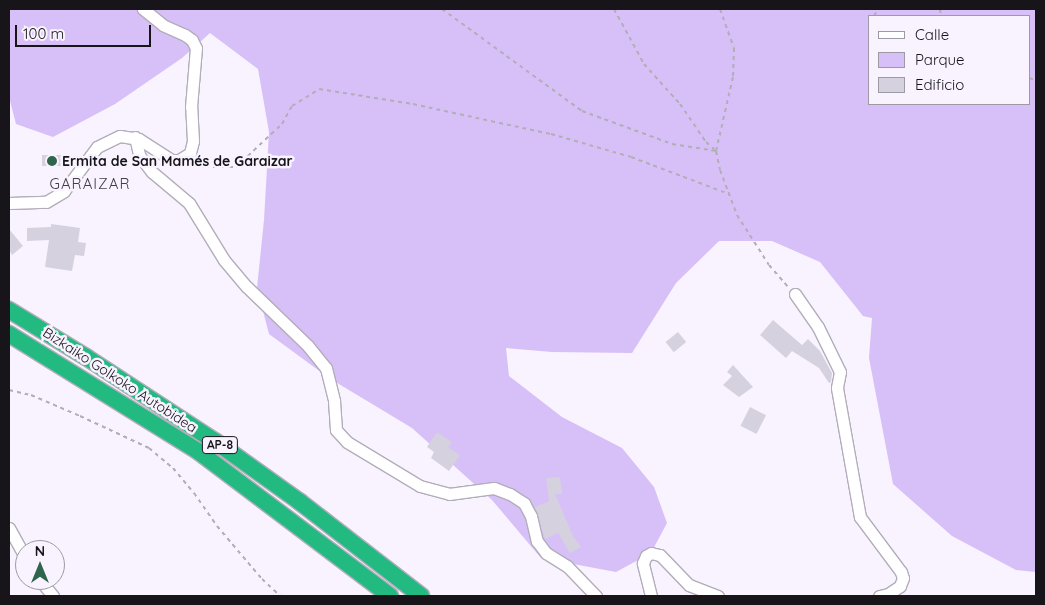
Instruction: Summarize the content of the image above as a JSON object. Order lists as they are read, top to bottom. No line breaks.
{"streets":{"highway":["Bizkaiko Golkoko Autobidea","AP-8"]},"districts":["GARAIZAR"],"places":["Ermita de San Mamés de Garaizar"],"legend":["Calle","Parque","Edificio"],"scale_bar":"100 m","north":"top"}
